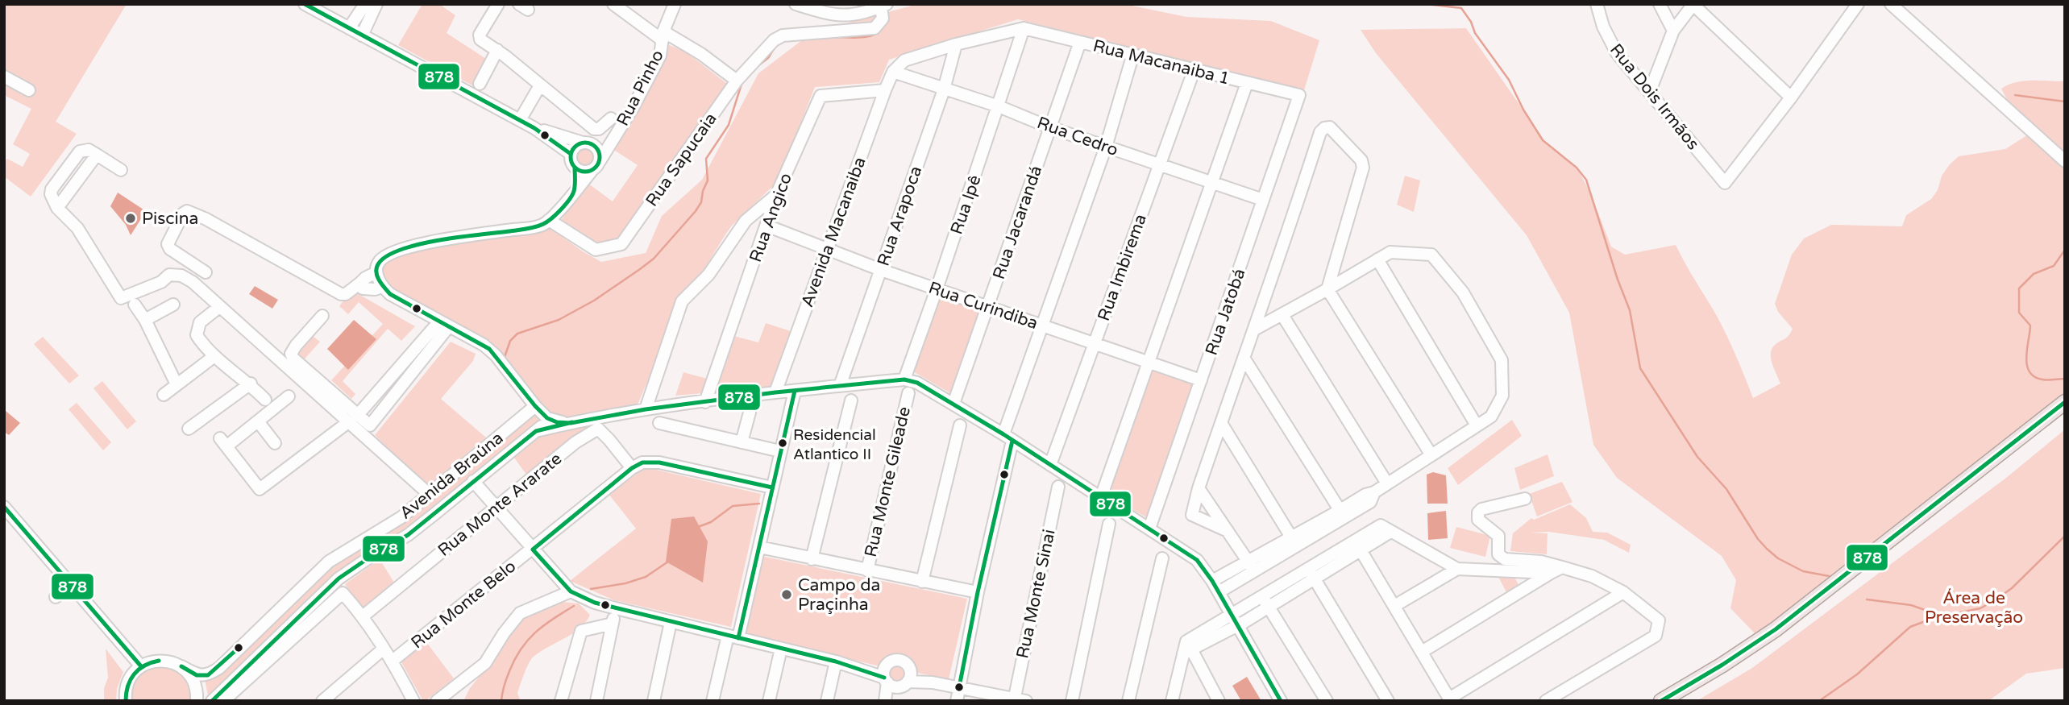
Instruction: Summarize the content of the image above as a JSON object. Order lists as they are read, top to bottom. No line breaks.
{"streets":{"street":["Rua Macanaiba 1","Rua Pinho","Rua Dois Irmãos","Rua Cedro","Rua Sapucaia","Rua Ipê","Rua Arapoca","Rua Angico","Rua Jacarandá","Avenida Macanaiba","Rua Imbirema","Rua Curindiba","Rua Jatobá","Avenida Braúna","Rua Monte Gileade","Rua Monte Ararate","Rua Monte Sinai","Rua Monte Belo"]},"crossings":[["Rua Macanaiba 1","Rua Ipê"],["Rua Macanaiba 1","Rua Jacarandá"],["Rua Macanaiba 1","Rua Imbirema"],["Rua Macanaiba 1","Rua Jatobá"],["Rua Pinho","Rua Sapucaia"],["Rua Cedro","Rua Ipê"],["Rua Cedro","Rua Arapoca"],["Rua Cedro","Rua Jacarandá"],["Rua Cedro","Avenida Macanaiba"],["Rua Cedro","Rua Imbirema"],["Rua Cedro","Rua Jatobá"],["Rua Ipê","Rua Curindiba"],["Rua Ipê","Avenida Braúna"],["Rua Arapoca","Rua Curindiba"],["Rua Arapoca","Avenida Braúna"],["Rua Angico","Avenida Macanaiba"],["Rua Angico","Rua Curindiba"],["Rua Angico","Avenida Braúna"],["Rua Jacarandá","Rua Curindiba"],["Rua Jacarandá","Avenida Braúna"],["Avenida Macanaiba","Rua Curindiba"],["Avenida Macanaiba","Avenida Braúna"],["Rua Imbirema","Rua Curindiba"],["Rua Imbirema","Avenida Braúna"],["Rua Curindiba","Rua Jatobá"],["Rua Jatobá","Avenida Braúna"],["Rua Monte Ararate","Rua Monte Belo"]],"parks":["Área de Preservação"],"places":["Piscina","Residencial Atlantico II","Campo da Praçinha"],"lines":["transit line 878"]}
